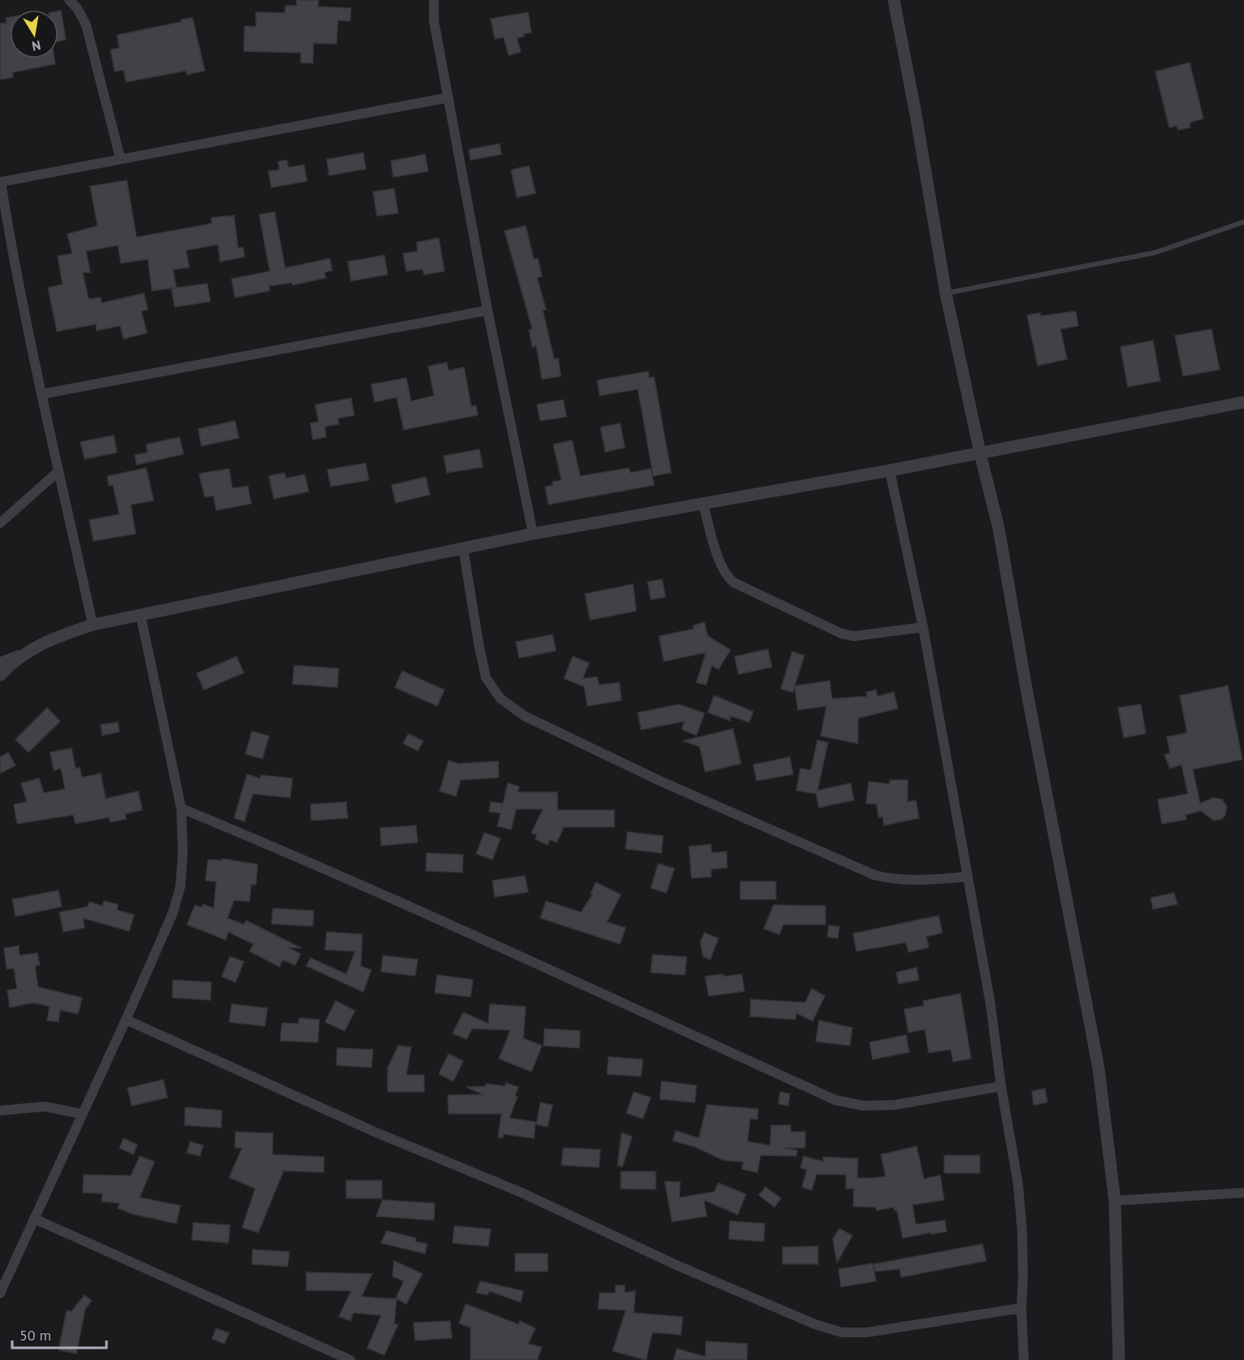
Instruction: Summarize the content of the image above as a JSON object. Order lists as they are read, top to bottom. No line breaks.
{"scale_bar":"50 m","north":"bottom"}
